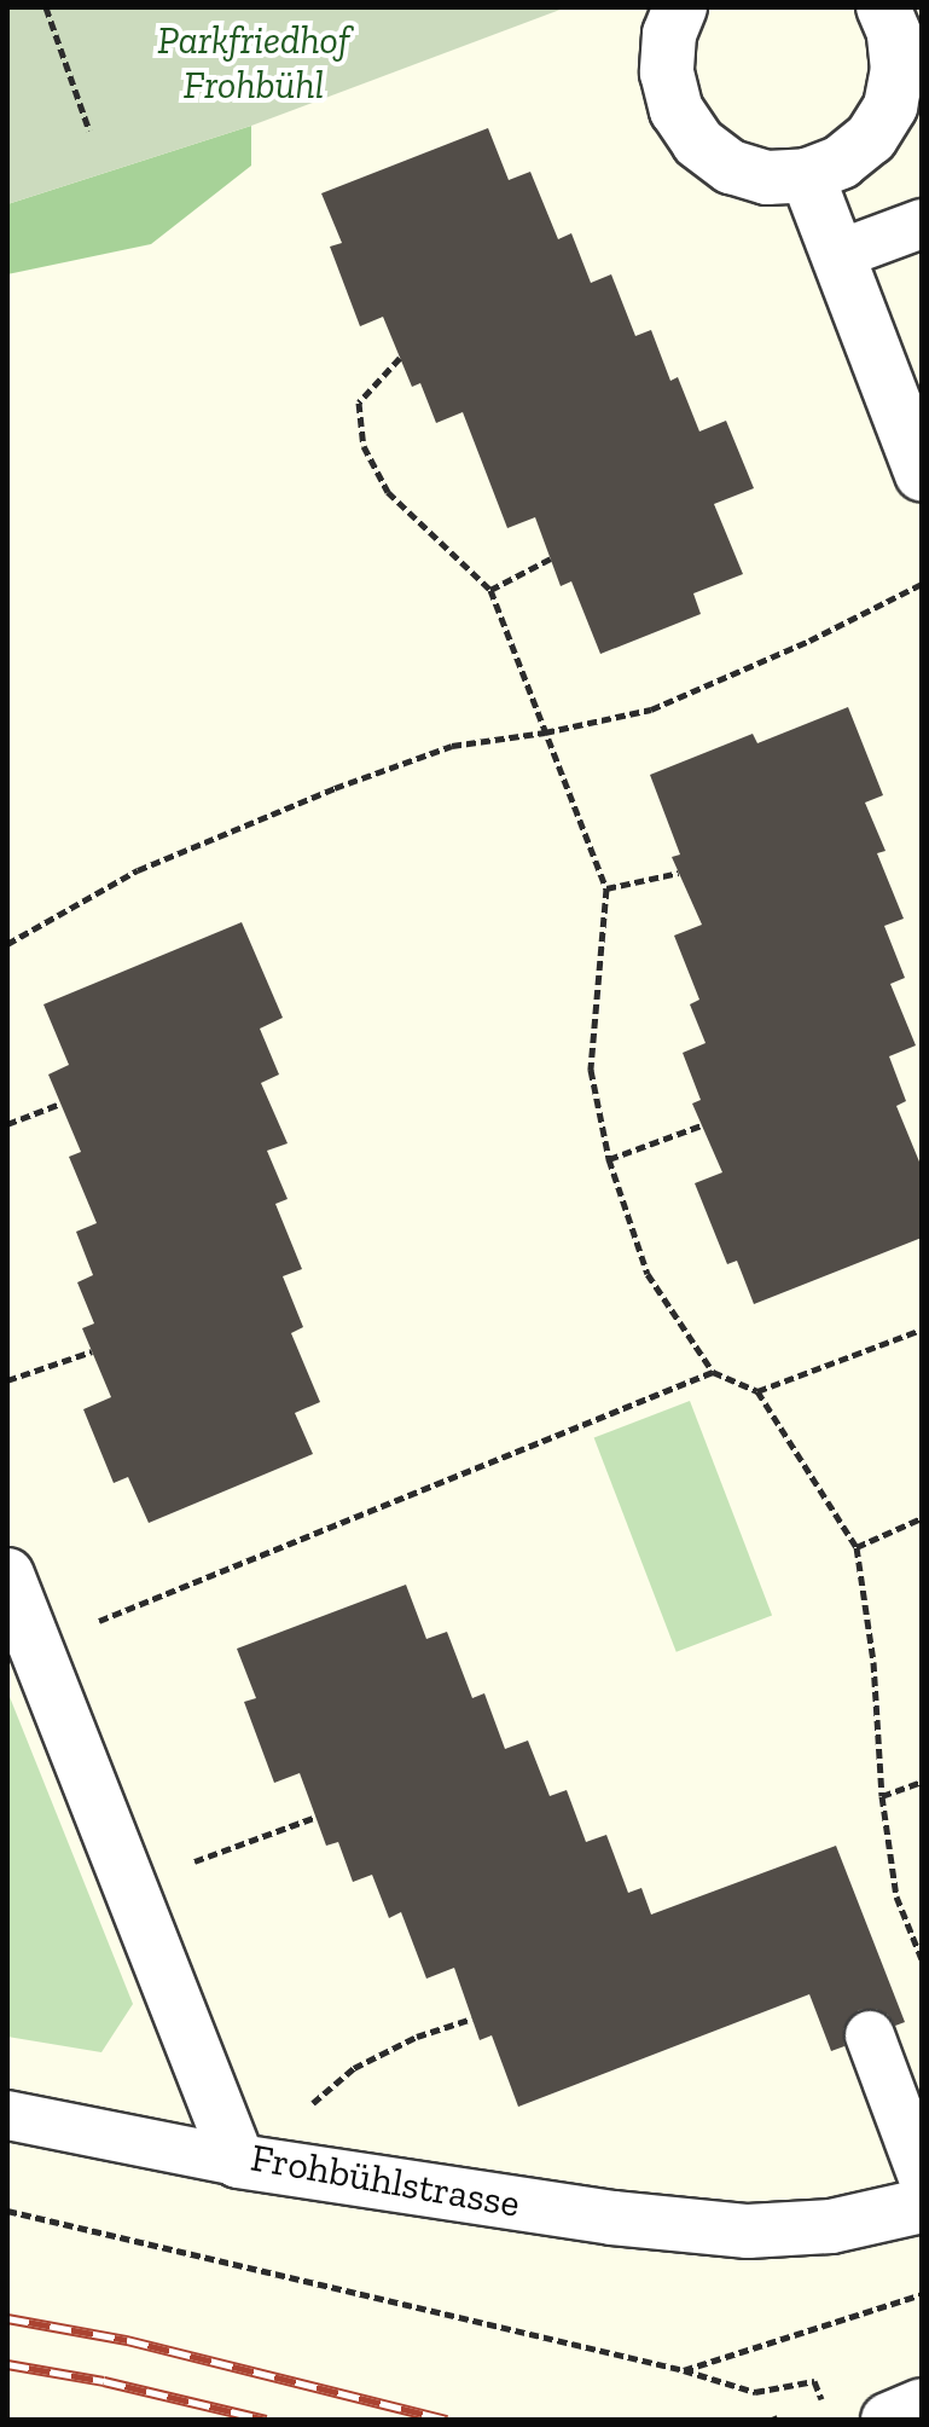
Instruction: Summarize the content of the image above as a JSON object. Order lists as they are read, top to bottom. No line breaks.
{"streets":{"street":["Frohbühlstrasse"]},"parks":["Parkfriedhof Frohbühl"]}
